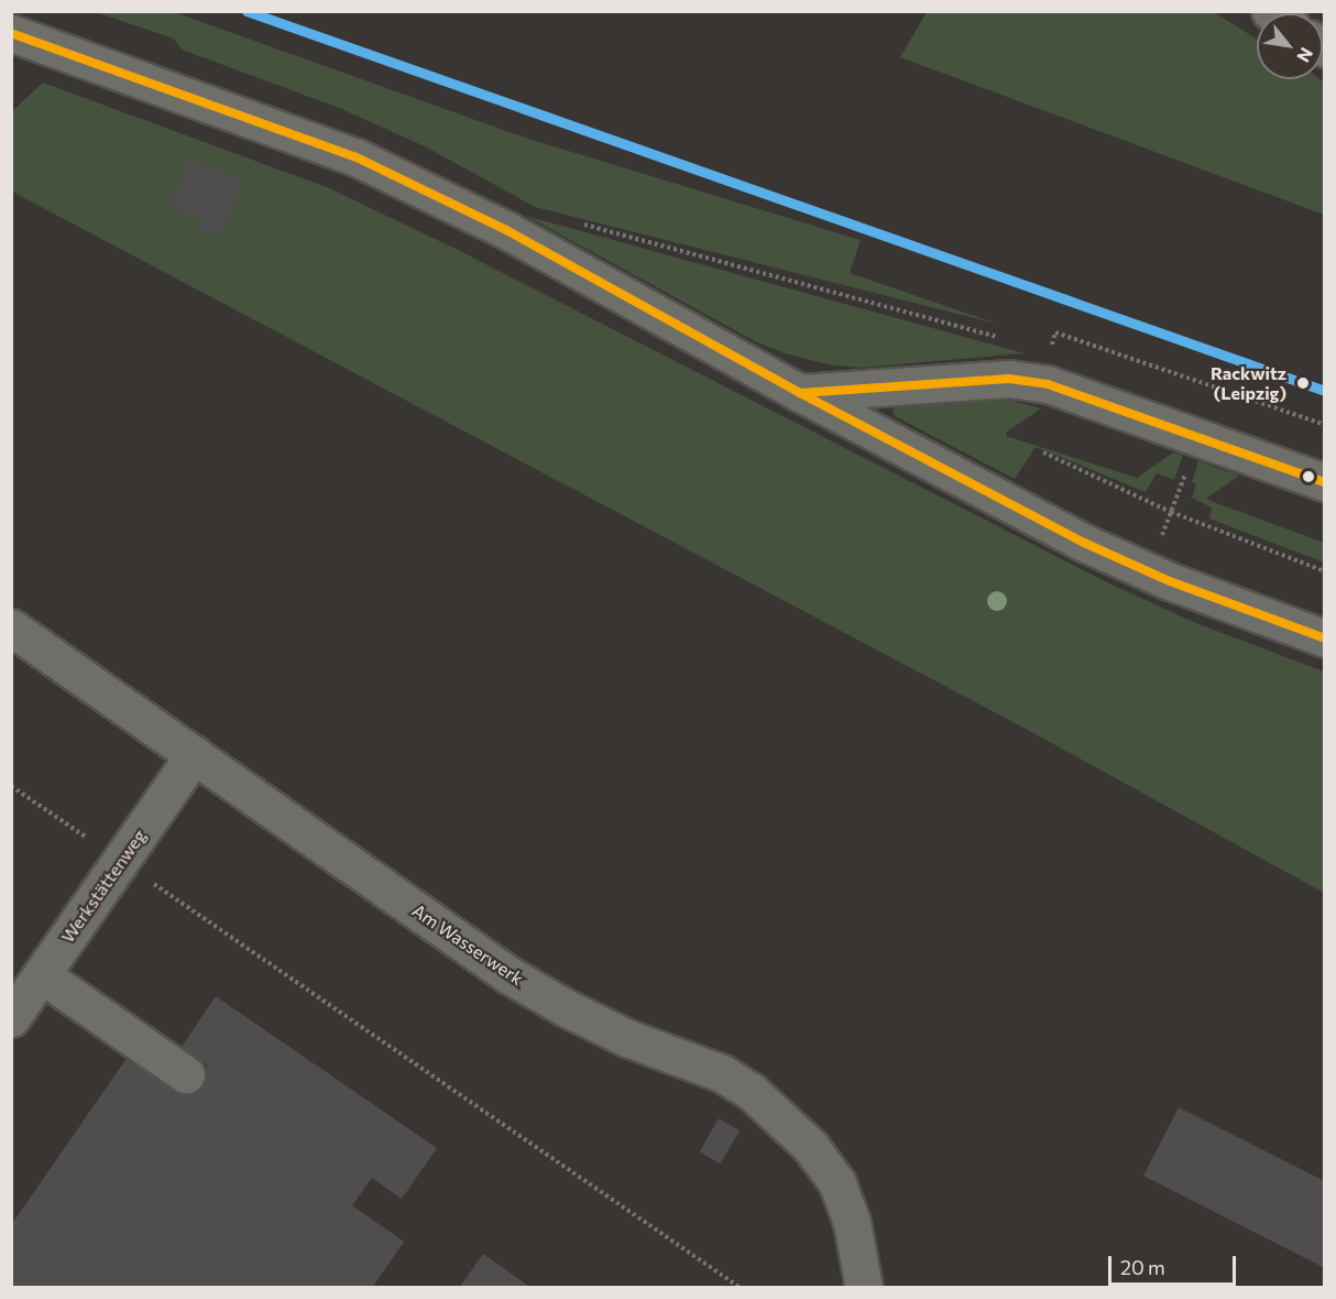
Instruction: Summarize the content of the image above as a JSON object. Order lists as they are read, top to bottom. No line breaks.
{"streets":{"street":["Werkstättenweg","Am Wasserwerk"]},"crossings":[["Werkstättenweg","Am Wasserwerk"]],"places":["Rackwitz (Leipzig)"],"scale_bar":"20 m","north":"bottom right"}
